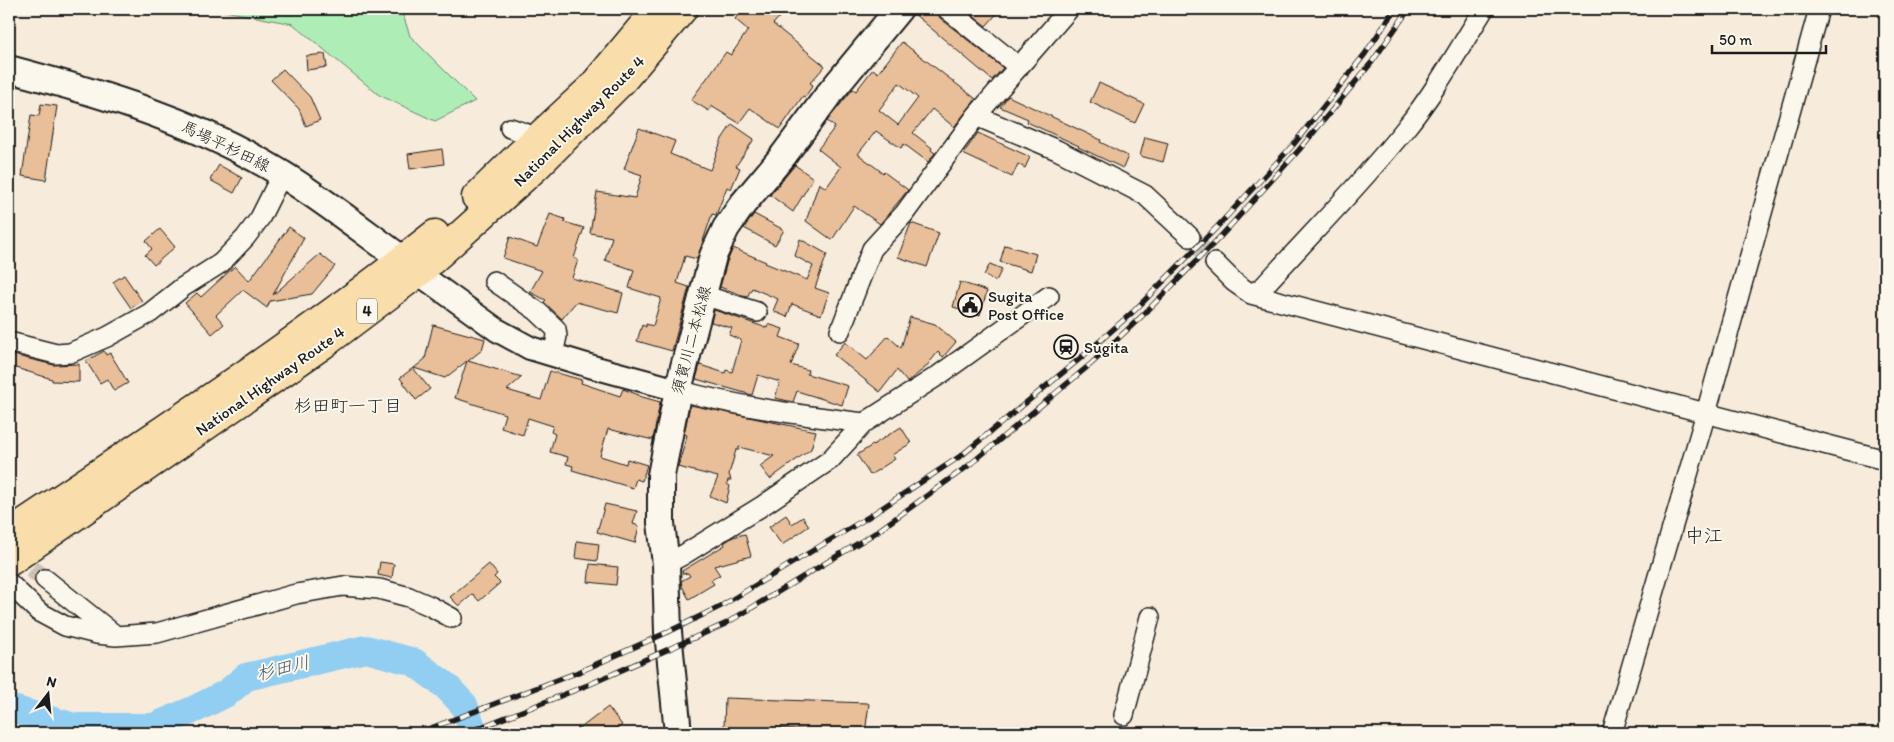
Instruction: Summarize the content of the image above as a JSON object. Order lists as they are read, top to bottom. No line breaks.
{"streets":{"highway":["National Highway Route 4","4"],"main road":["馬場平杉田線","須賀川二本松線"]},"crossings":[["National Highway Route 4","馬場平杉田線"]],"districts":["杉田町一丁目","中江"],"water":["杉田川"],"places":{"public building":["Sugita Post Office"],"station":["Sugita"]},"scale_bar":"50 m","north":"top"}
